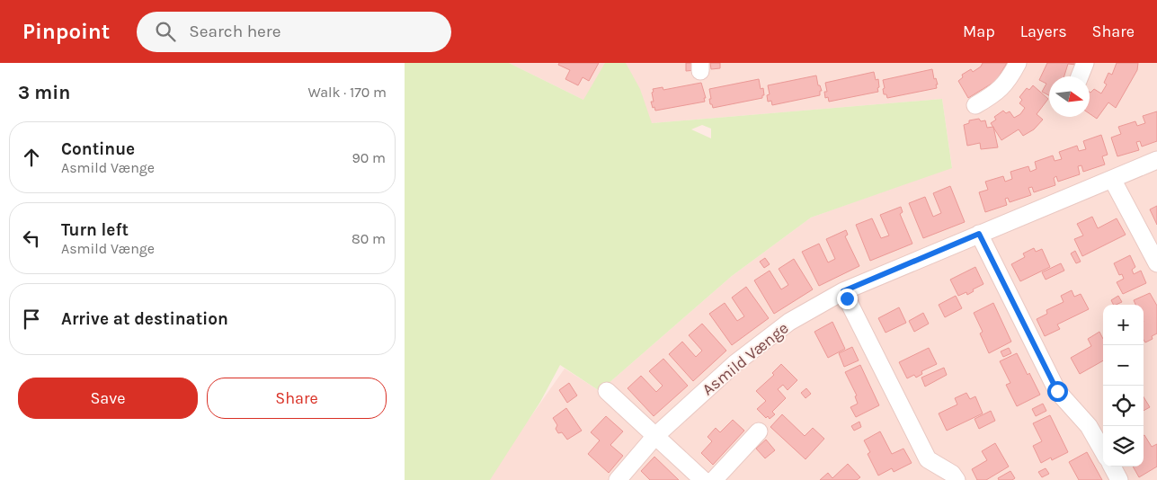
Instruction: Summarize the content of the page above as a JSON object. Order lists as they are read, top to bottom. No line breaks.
{"streets":{"street":["Asmild Vænge"]},"north":"right","page":{"header":"Pinpoint","search":"Search here","nav":["Map","Layers","Share"],"heading":["3 min","Walk · 170 m"],"list":[["Continue","Asmild Vænge","90 m"],["Turn left","Asmild Vænge","80 m"],"Arrive at destination"],"map_buttons":["+","−"],"buttons":["Save","Share"]}}
